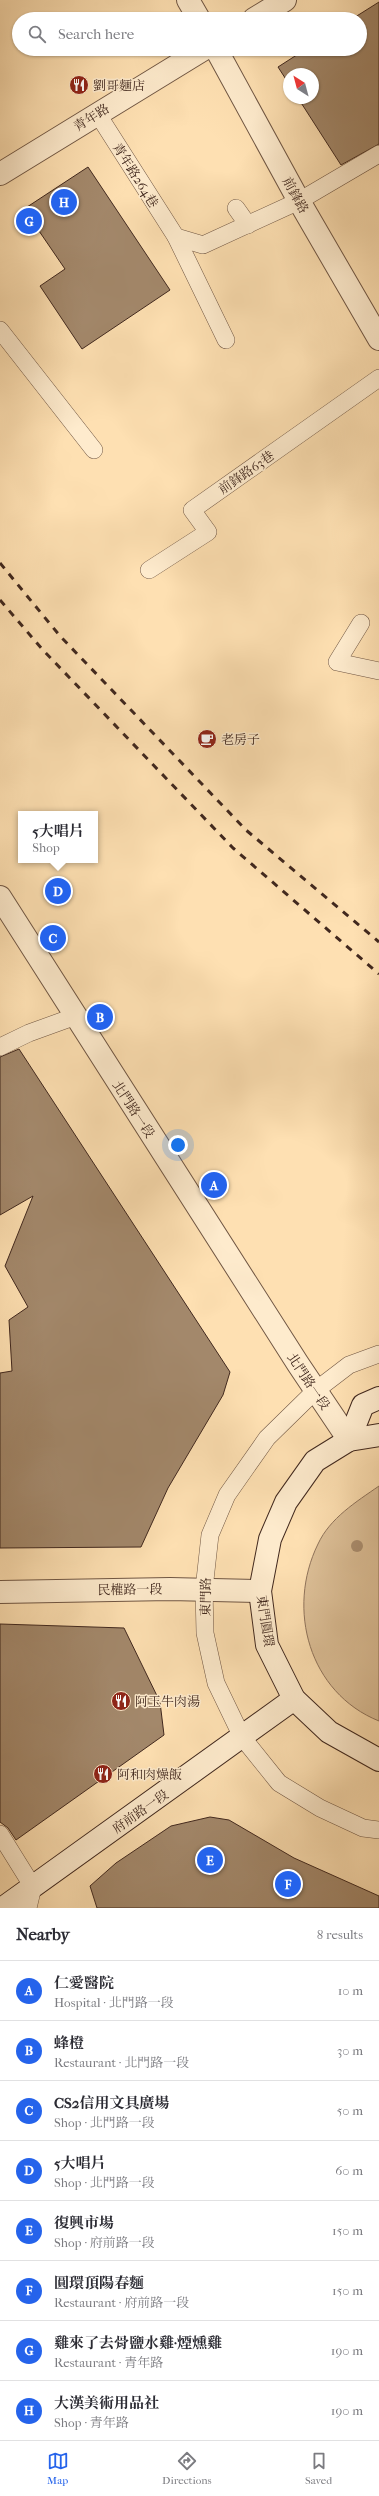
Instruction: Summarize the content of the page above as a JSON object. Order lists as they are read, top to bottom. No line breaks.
{"streets":{"street":["青年路","前鋒路","北門路一段","民權路一段","東門圓環","府前路一段"],"lane":["青年路264巷","前鋒路63巷","東門路"]},"crossings":[["青年路","青年路264巷"],["北門路一段","東門路"],["北門路一段","東門圓環"],["民權路一段","東門路"],["民權路一段","東門圓環"],["東門路","府前路一段"],["東門圓環","府前路一段"]],"places":{"restaurant":["劉哥麵店","阿玉牛肉湯","阿和肉燥飯"],"cafe":["老房子"]},"north":"top left","page":{"search":"Search here","pins":["H","G","D","C","B","A","E","F"],"popup":["5大唱片","Shop"],"heading":["Nearby","8 results"],"list":[{"mark":"A","name":"仁愛醫院","note":"Hospital · 北門路一段","value":"10 m"},{"mark":"B","name":"蜂橙","note":"Restaurant · 北門路一段","value":"30 m"},{"mark":"C","name":"CS2信用文具廣場","note":"Shop · 北門路一段","value":"50 m"},{"mark":"D","name":"5大唱片","note":"Shop · 北門路一段","value":"60 m"},{"mark":"E","name":"復興市場","note":"Shop · 府前路一段","value":"150 m"},{"mark":"F","name":"圓環頂陽春麵","note":"Restaurant · 府前路一段","value":"150 m"},{"mark":"G","name":"雞來了去骨鹽水雞·煙燻雞","note":"Restaurant · 青年路","value":"190 m"},{"mark":"H","name":"大漢美術用品社","note":"Shop · 青年路","value":"190 m"}],"nav":["Map","Directions","Saved"]}}
